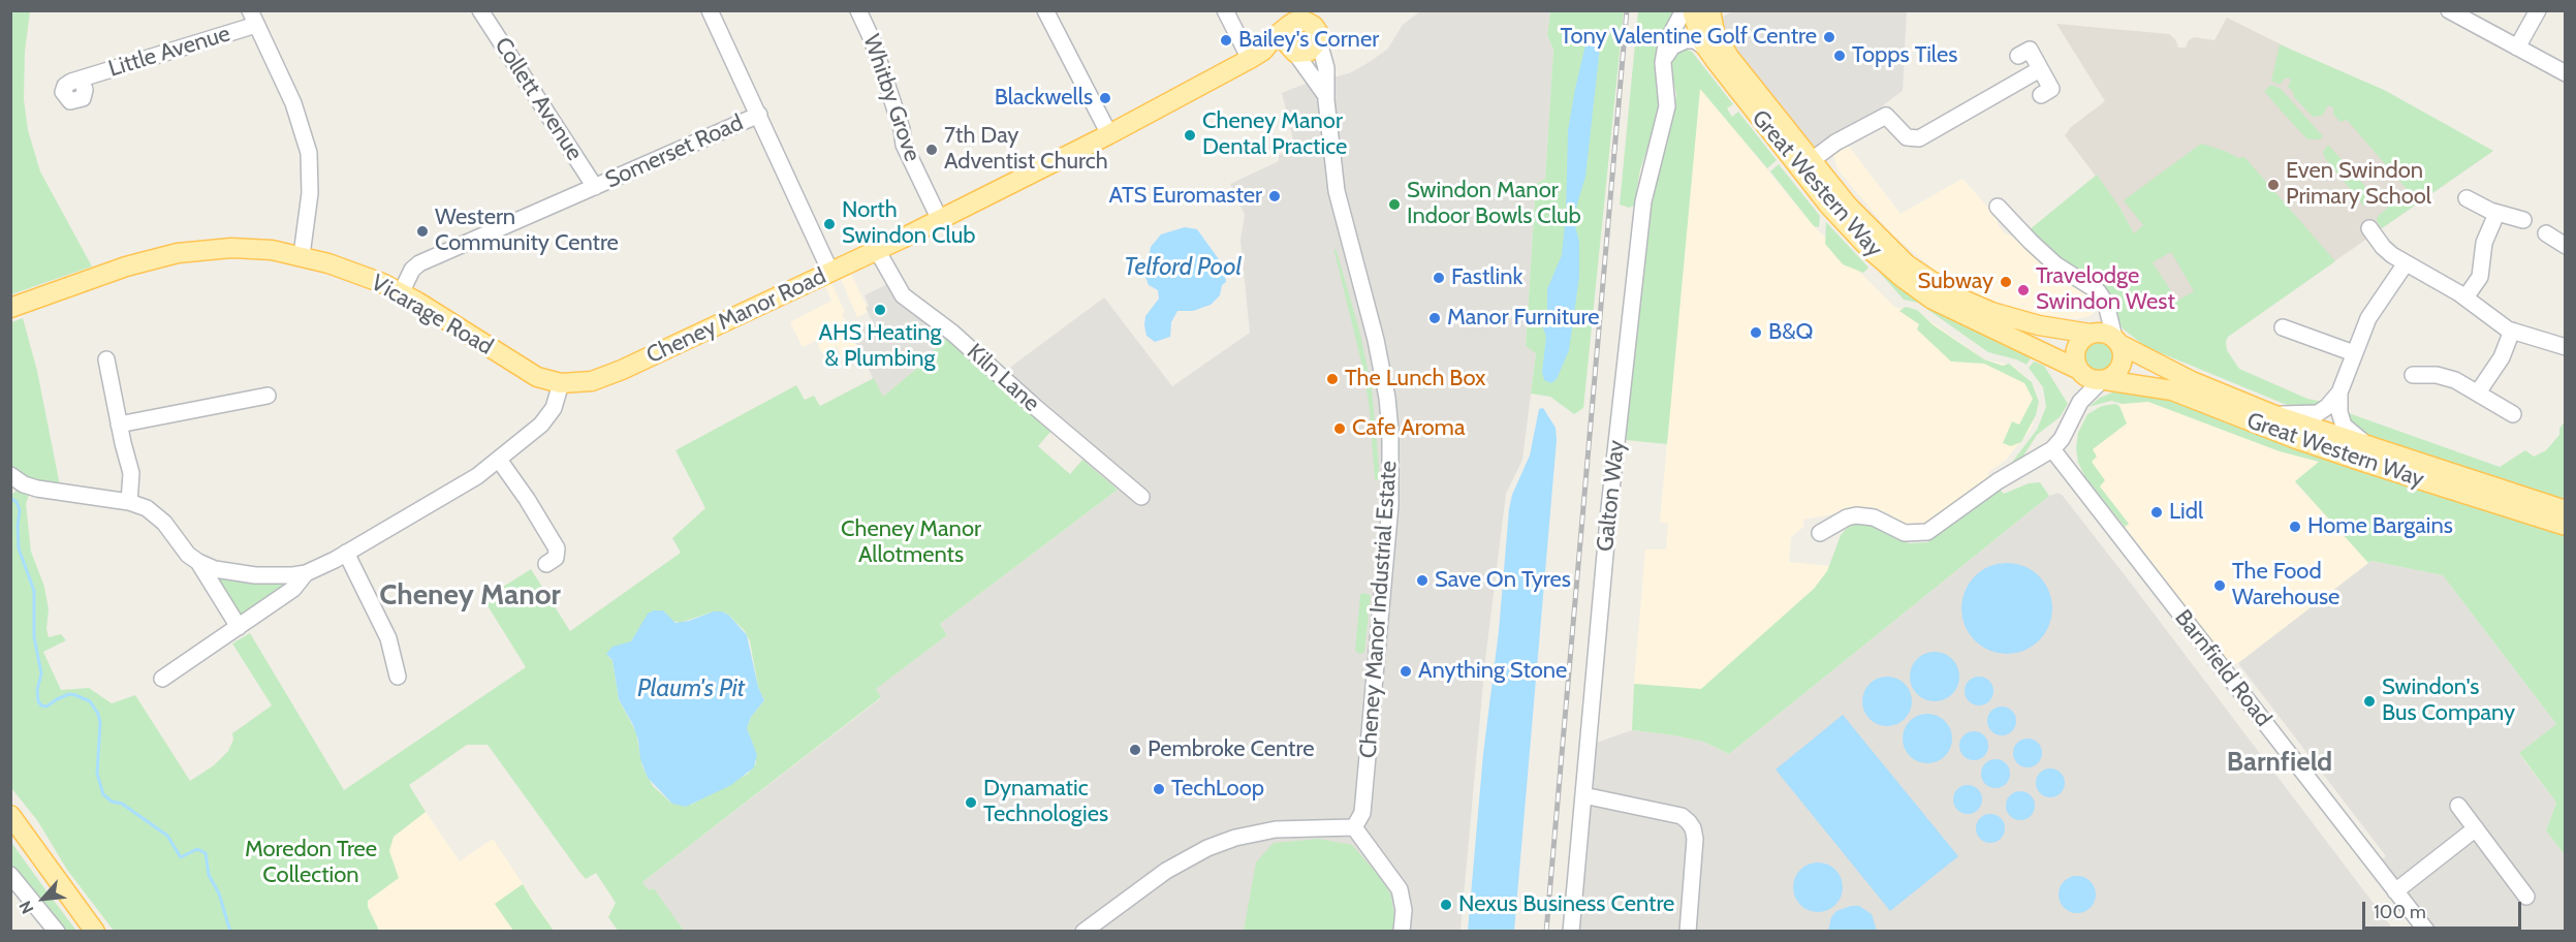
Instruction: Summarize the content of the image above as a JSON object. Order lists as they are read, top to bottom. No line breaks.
{"streets":{"main road":["Great Western Way","Vicarage Road","Cheney Manor Road"],"street":["Little Avenue","Whitby Grove","Collett Avenue","Somerset Road","Kiln Lane","Galton Way","Cheney Manor Industrial Estate","Barnfield Road"]},"crossings":[["Whitby Grove","Cheney Manor Road"],["Collett Avenue","Somerset Road"],["Somerset Road","Vicarage Road"],["Vicarage Road","Cheney Manor Road"],["Cheney Manor Road","Kiln Lane"],["Cheney Manor Road","Cheney Manor Industrial Estate"]],"districts":["Cheney Manor","Barnfield"],"water":["Telford Pool","Plaum's Pit"],"parks":["Cheney Manor Allotments","Moredon Tree Collection"],"places":["Tony Valentine Golf Centre","Bailey's Corner","Topps Tiles","Blackwells","Cheney Manor Dental Practice","7th Day Adventist Church","Even Swindon Primary School","ATS Euromaster","Swindon Manor Indoor Bowls Club","North Swindon Club","Western Community Centre","Fastlink","Subway","Travelodge Swindon West","AHS Heating & Plumbing","Manor Furniture","B&Q","The Lunch Box","Cafe Aroma","Lidl","Home Bargains","Save On Tyres","The Food Warehouse","Anything Stone","Swindon's Bus Company","Pembroke Centre","TechLoop","Dynamatic Technologies","Nexus Business Centre"],"scale_bar":"100 m","north":"bottom left"}
